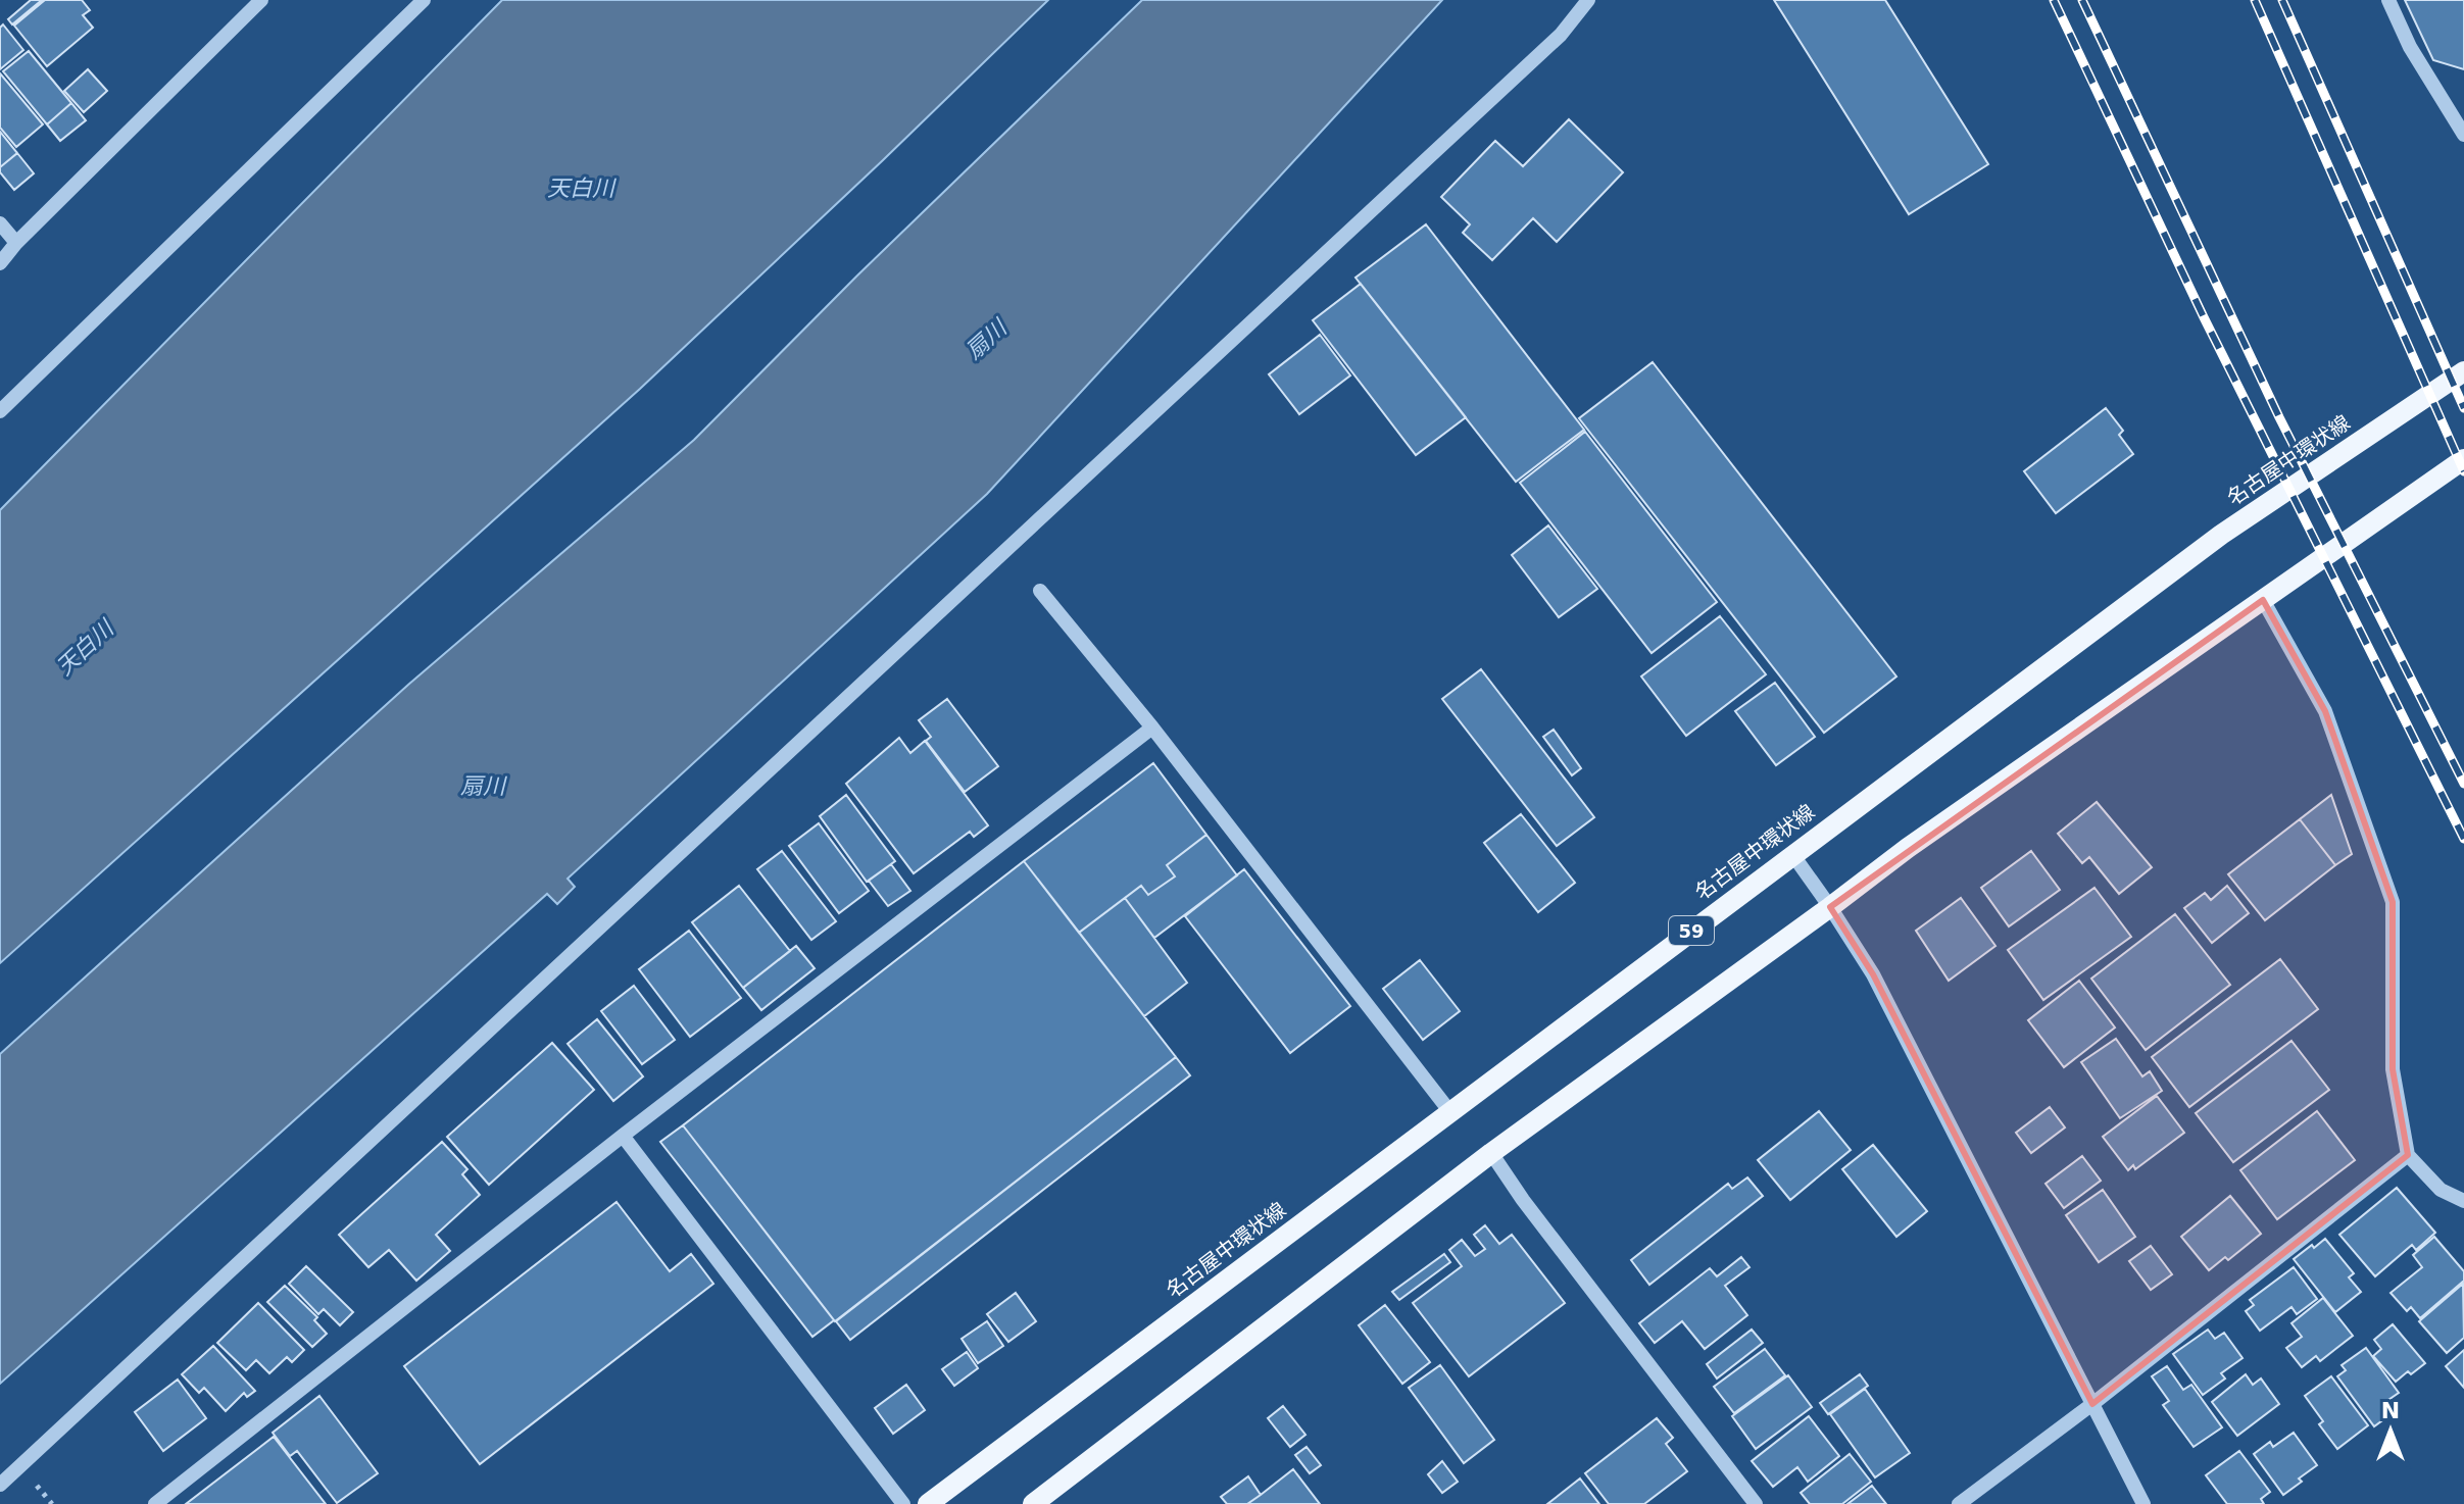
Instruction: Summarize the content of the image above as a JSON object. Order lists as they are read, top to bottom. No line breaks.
{"streets":{"main road":["名古屋中環状線","59"]},"water":["天白川","扇川"],"north":"top"}
